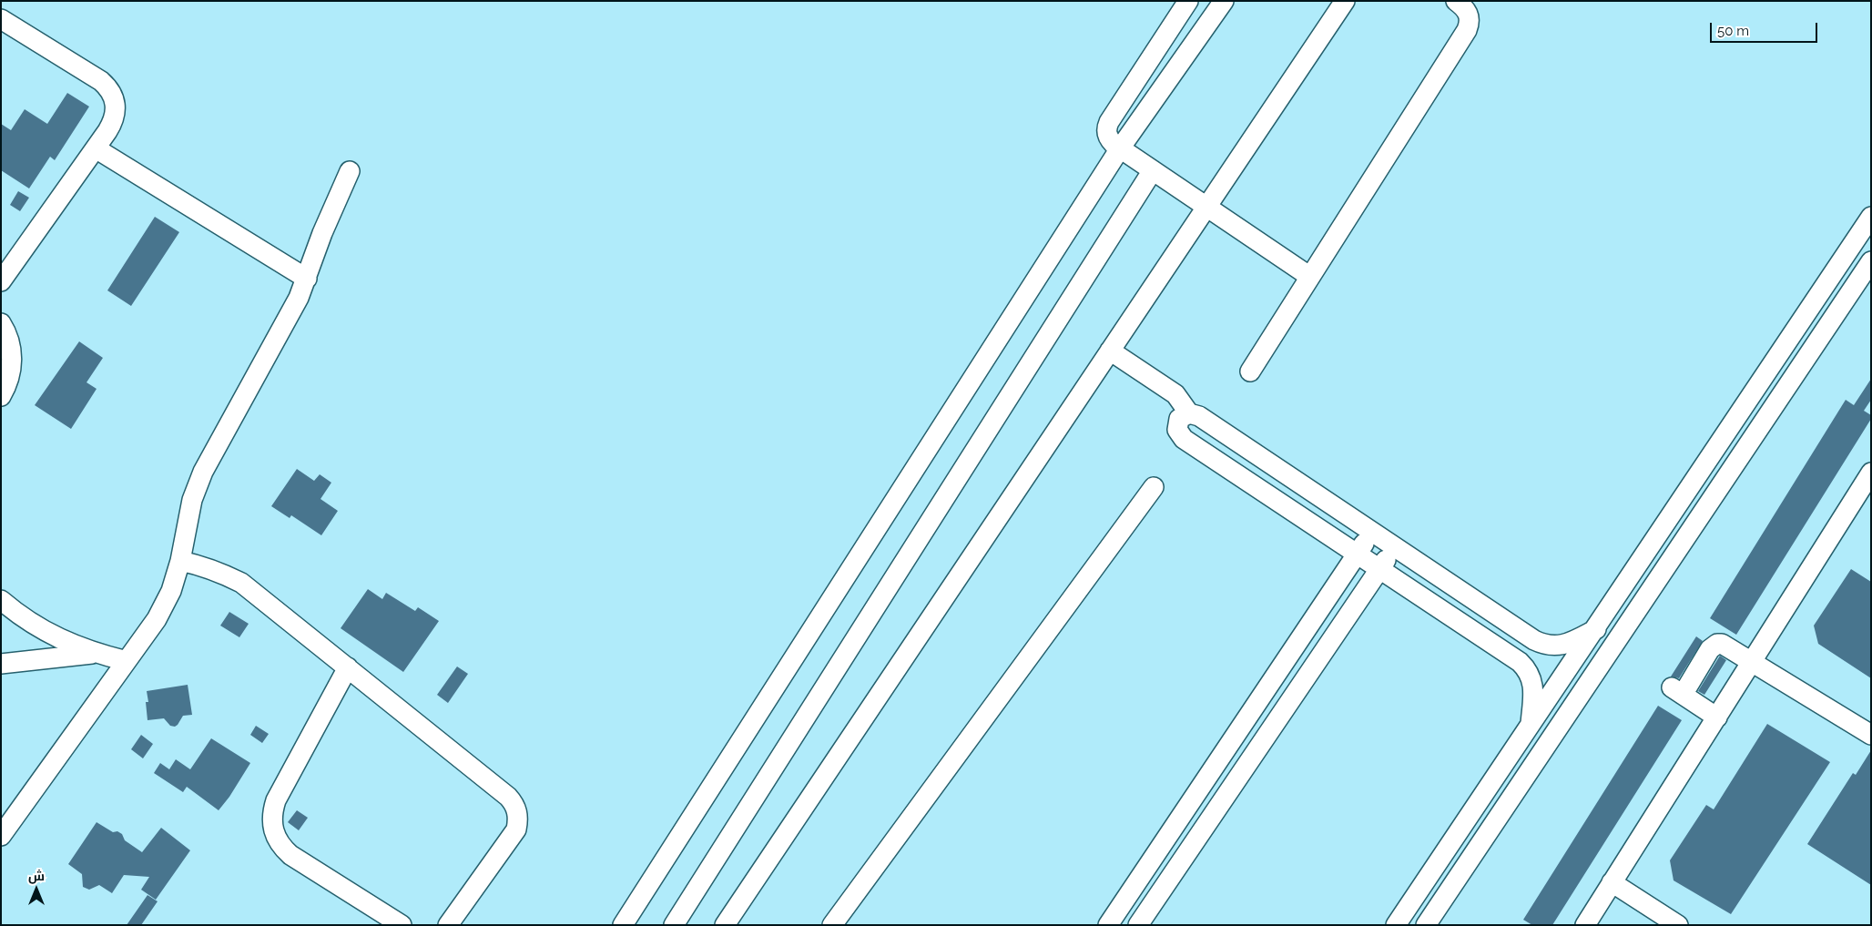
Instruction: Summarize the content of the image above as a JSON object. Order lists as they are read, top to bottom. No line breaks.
{"scale_bar":"50 m","north":"top"}
